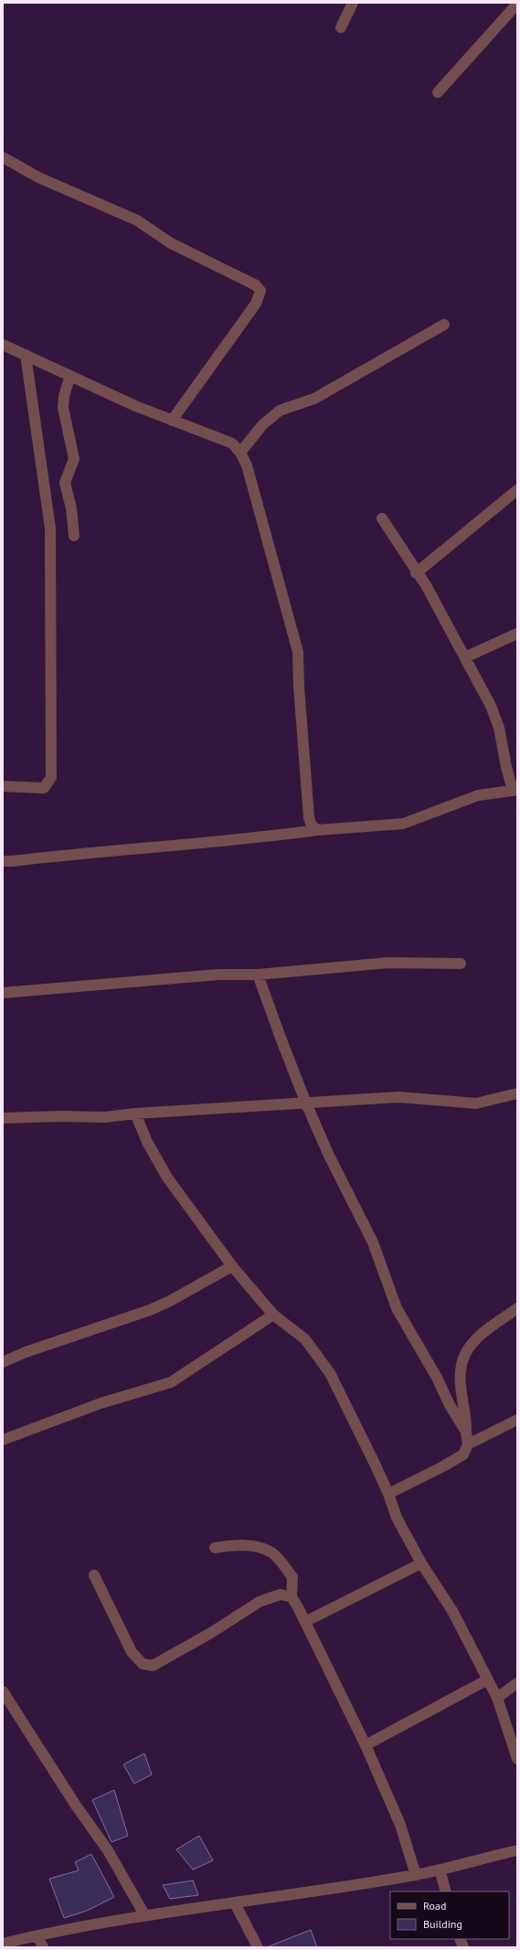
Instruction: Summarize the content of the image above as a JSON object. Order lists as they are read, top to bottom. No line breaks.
{"legend":["Road","Building"]}
